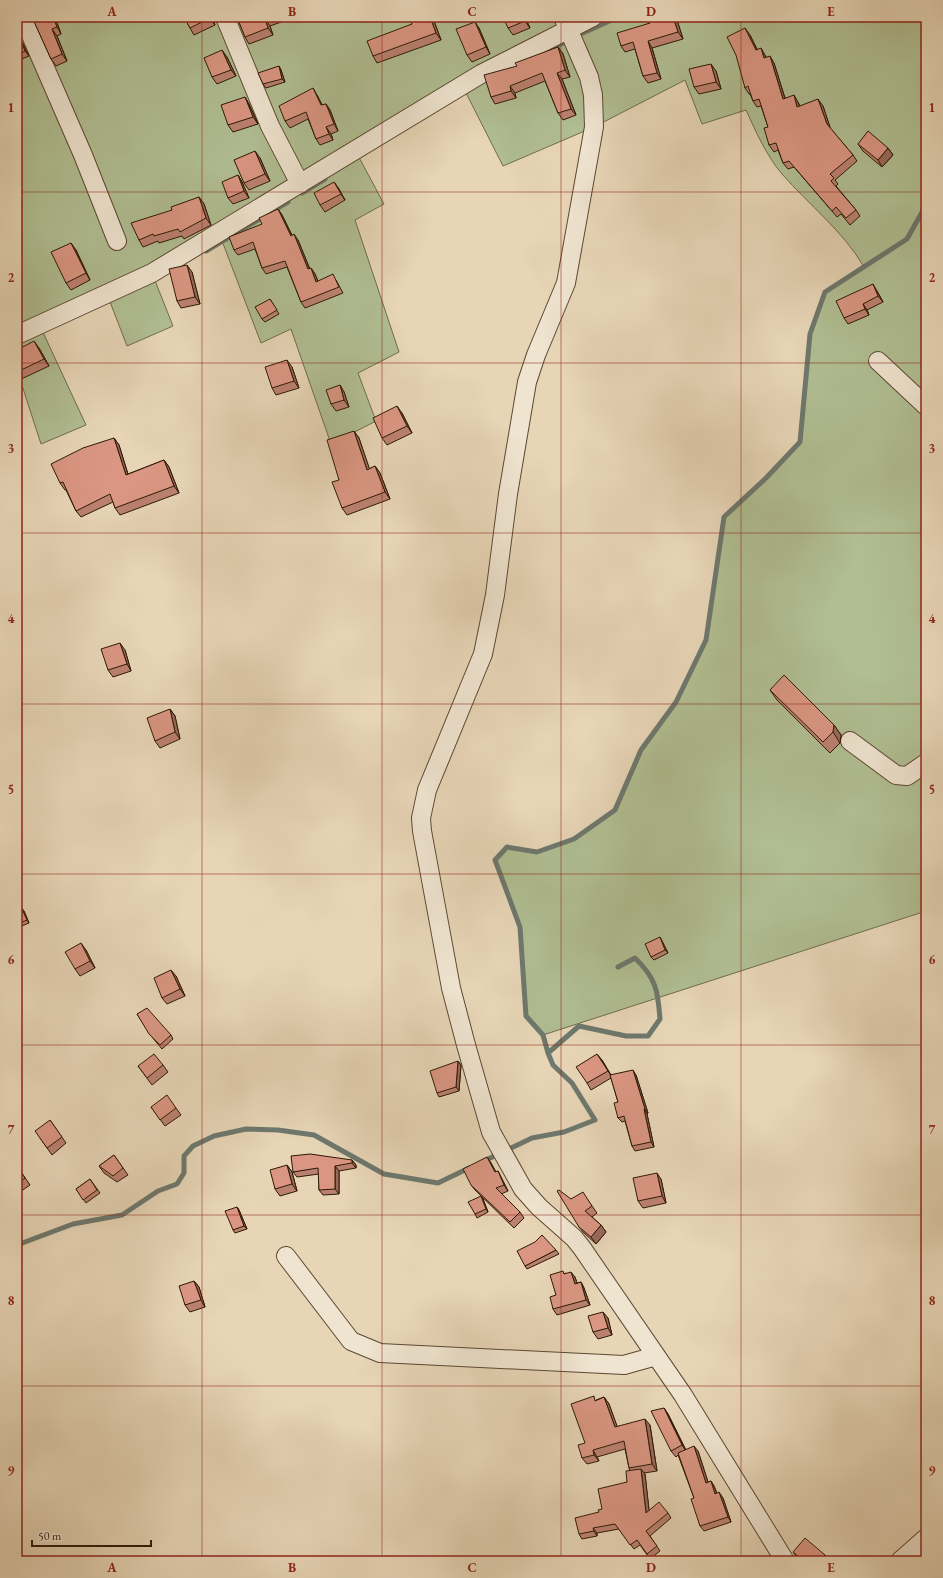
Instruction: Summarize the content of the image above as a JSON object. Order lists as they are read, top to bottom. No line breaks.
{"scale_bar":"50 m","grid":{"columns":["A","B","C","D","E"],"rows":["1","2","3","4","5","6","7","8","9"]}}
